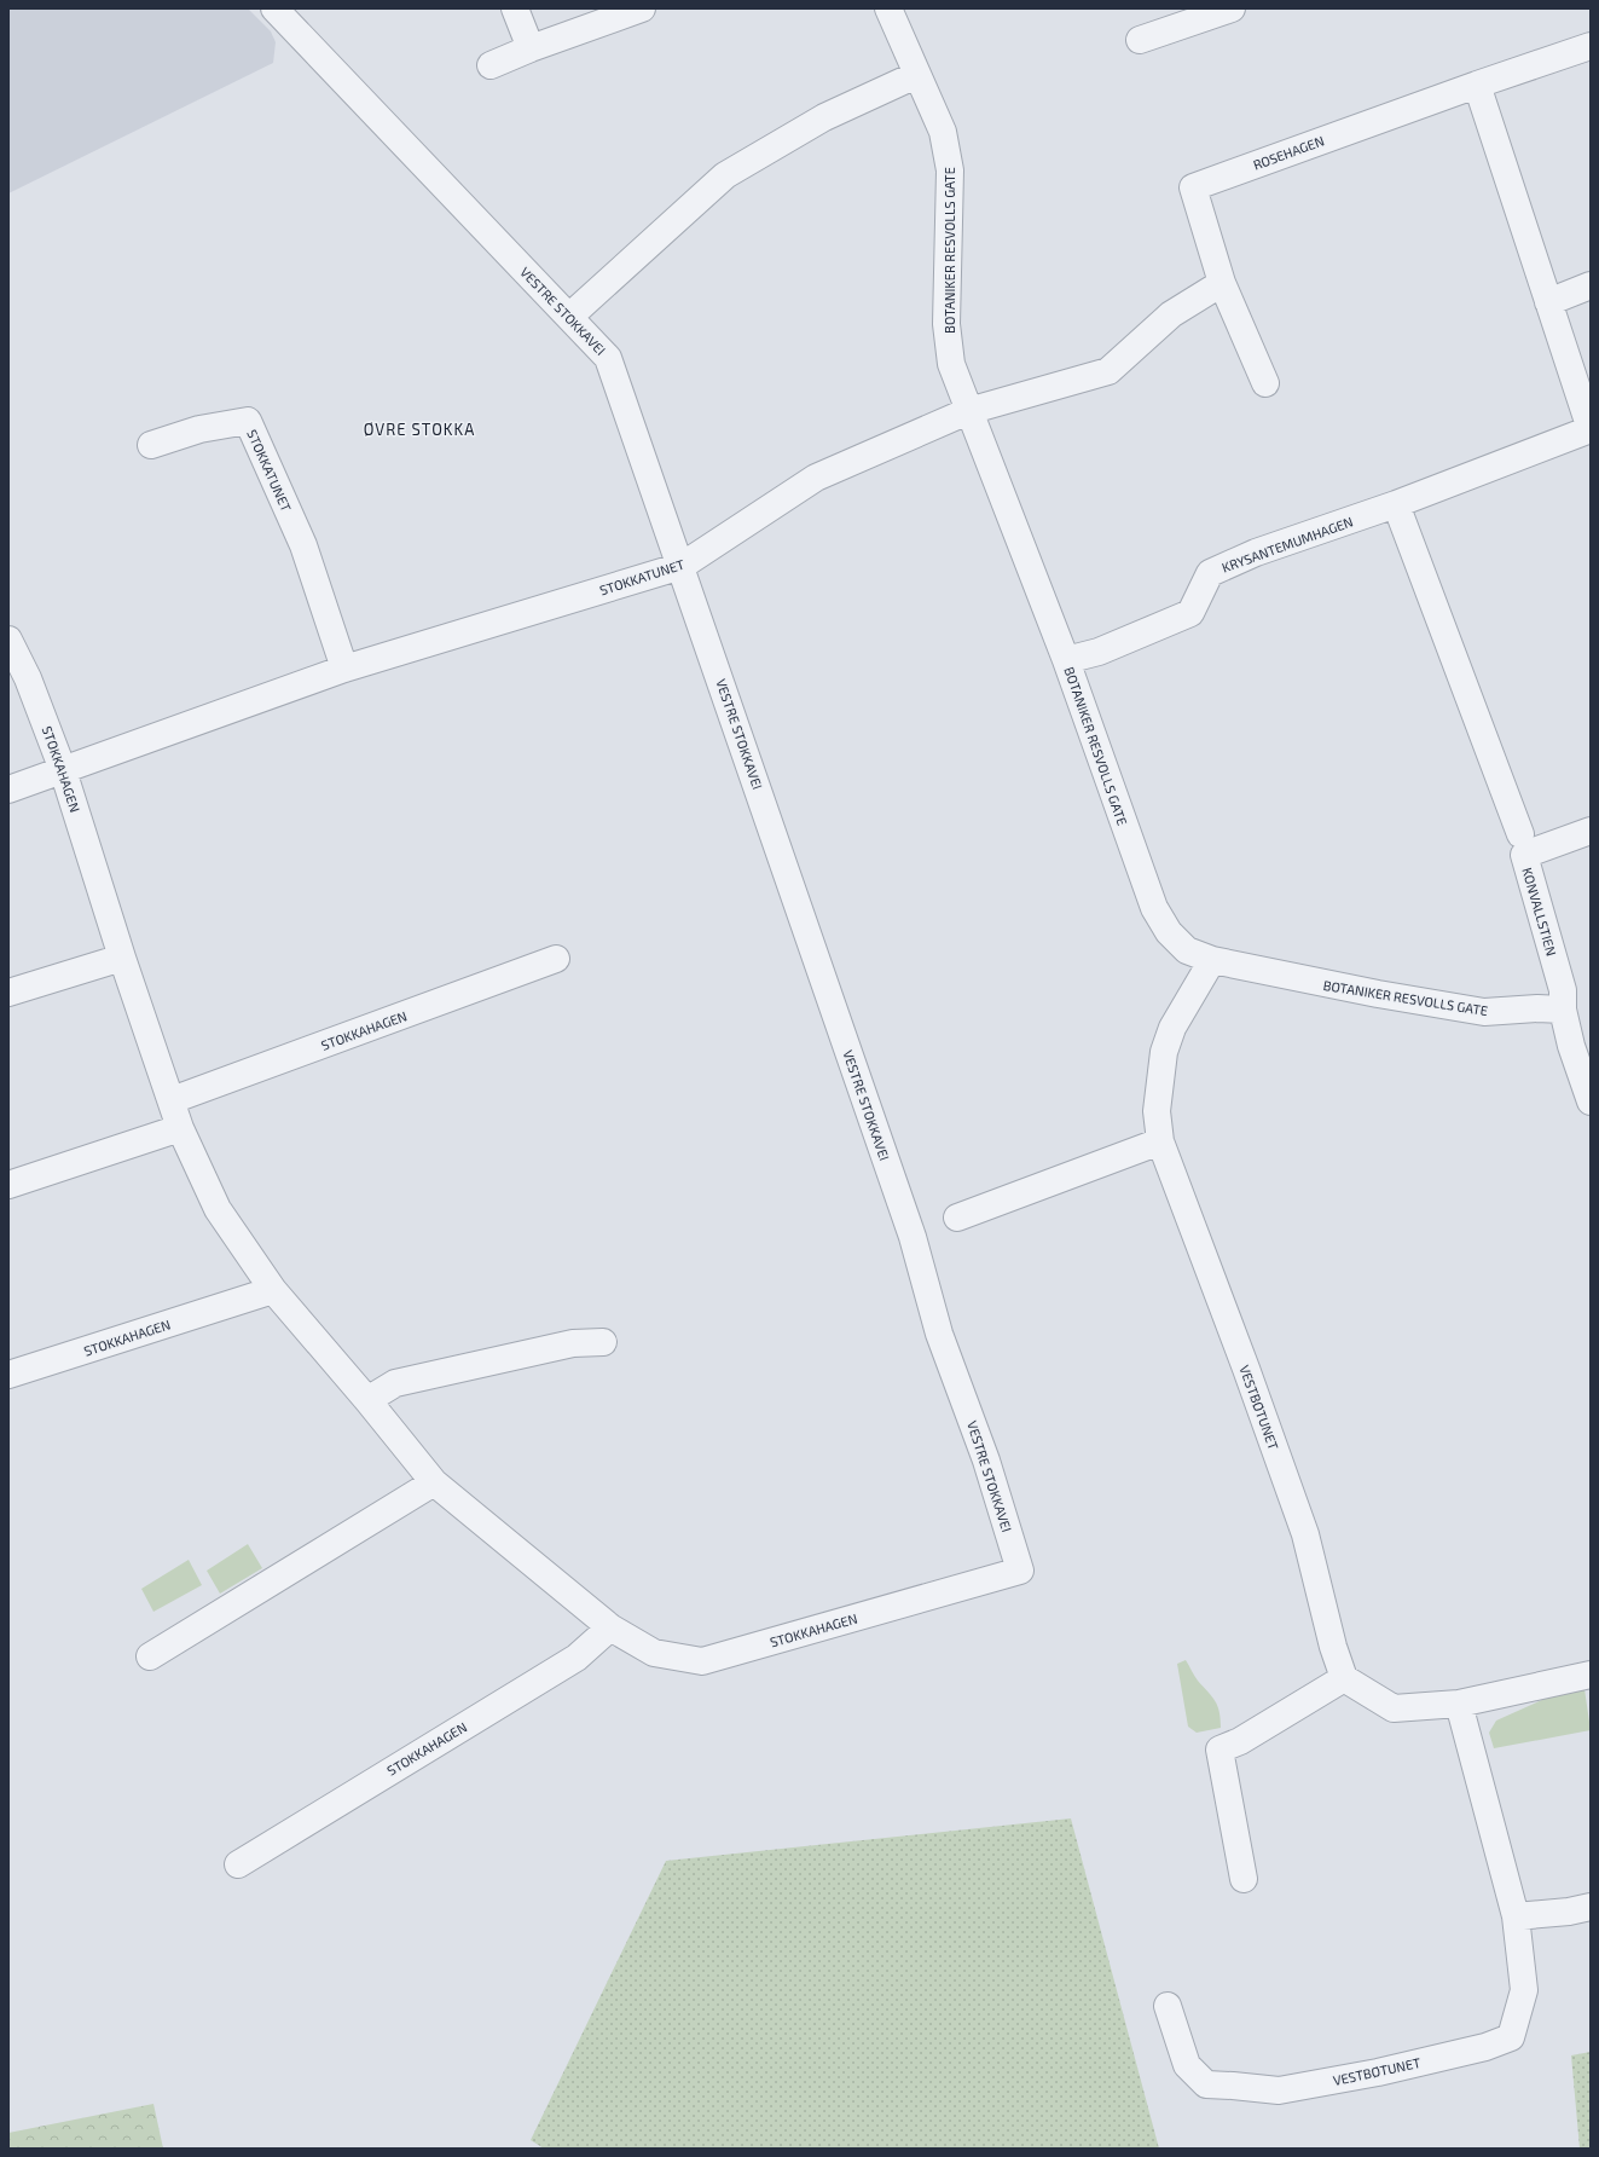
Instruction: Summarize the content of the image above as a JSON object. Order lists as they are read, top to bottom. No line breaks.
{"streets":{"street":["ROSEHAGEN","BOTANIKER RESVOLLS GATE","VESTRE STOKKAVEI","STOKKATUNET","KRYSANTEMUMHAGEN","STOKKAHAGEN","KONVALLSTIEN","VESTBØTUNET"]},"crossings":[["BOTANIKER RESVOLLS GATE","STOKKATUNET"],["BOTANIKER RESVOLLS GATE","KRYSANTEMUMHAGEN"],["BOTANIKER RESVOLLS GATE","KONVALLSTIEN"],["BOTANIKER RESVOLLS GATE","VESTBØTUNET"],["VESTRE STOKKAVEI","STOKKATUNET"],["VESTRE STOKKAVEI","STOKKAHAGEN"],["STOKKATUNET","STOKKAHAGEN"]],"districts":["ØVRE STOKKA"]}
